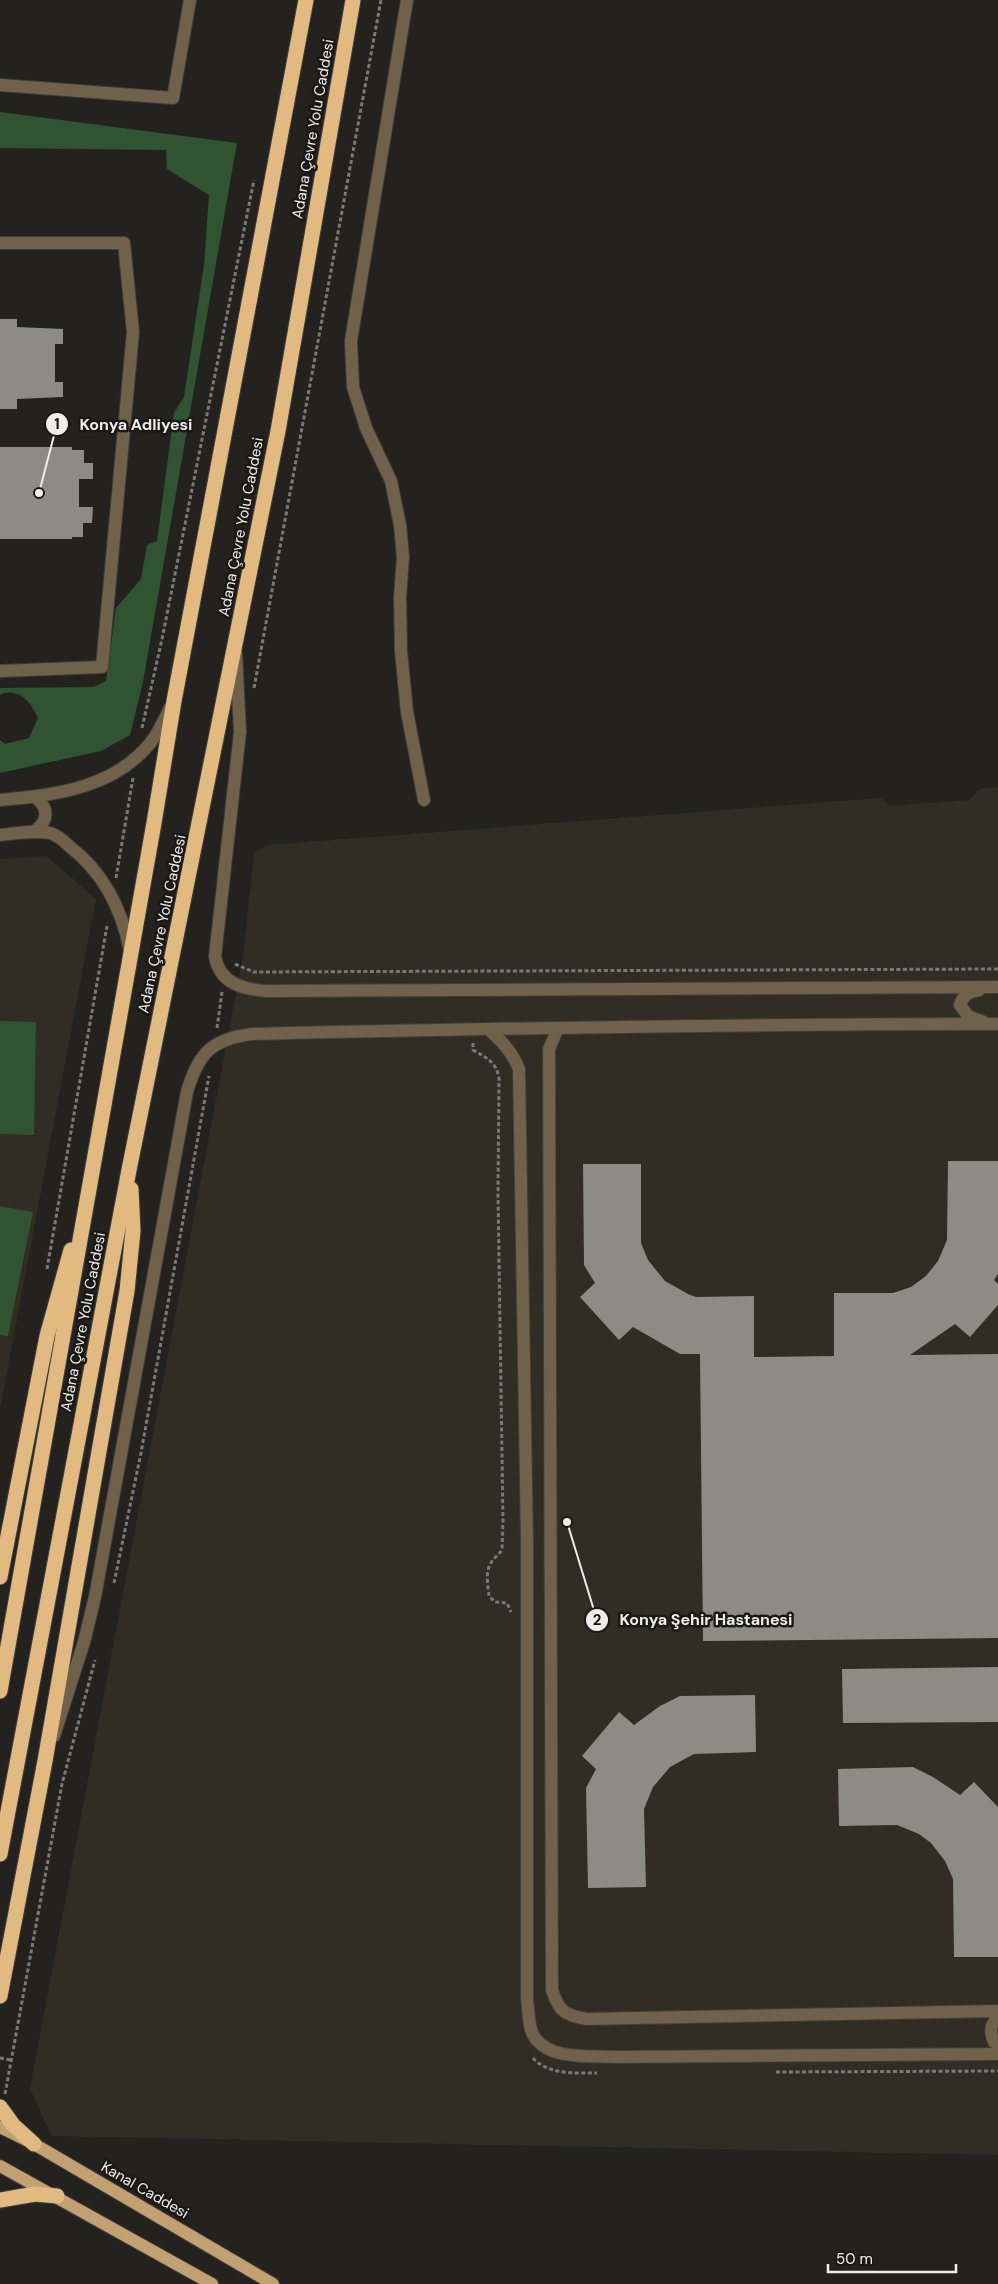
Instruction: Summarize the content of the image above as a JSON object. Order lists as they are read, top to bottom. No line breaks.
{"streets":{"highway":["Adana Çevre Yolu Caddesi"],"main road":["Kanal Caddesi"]},"places":["Konya Adliyesi","Konya Şehir Hastanesi"],"scale_bar":"50 m"}
